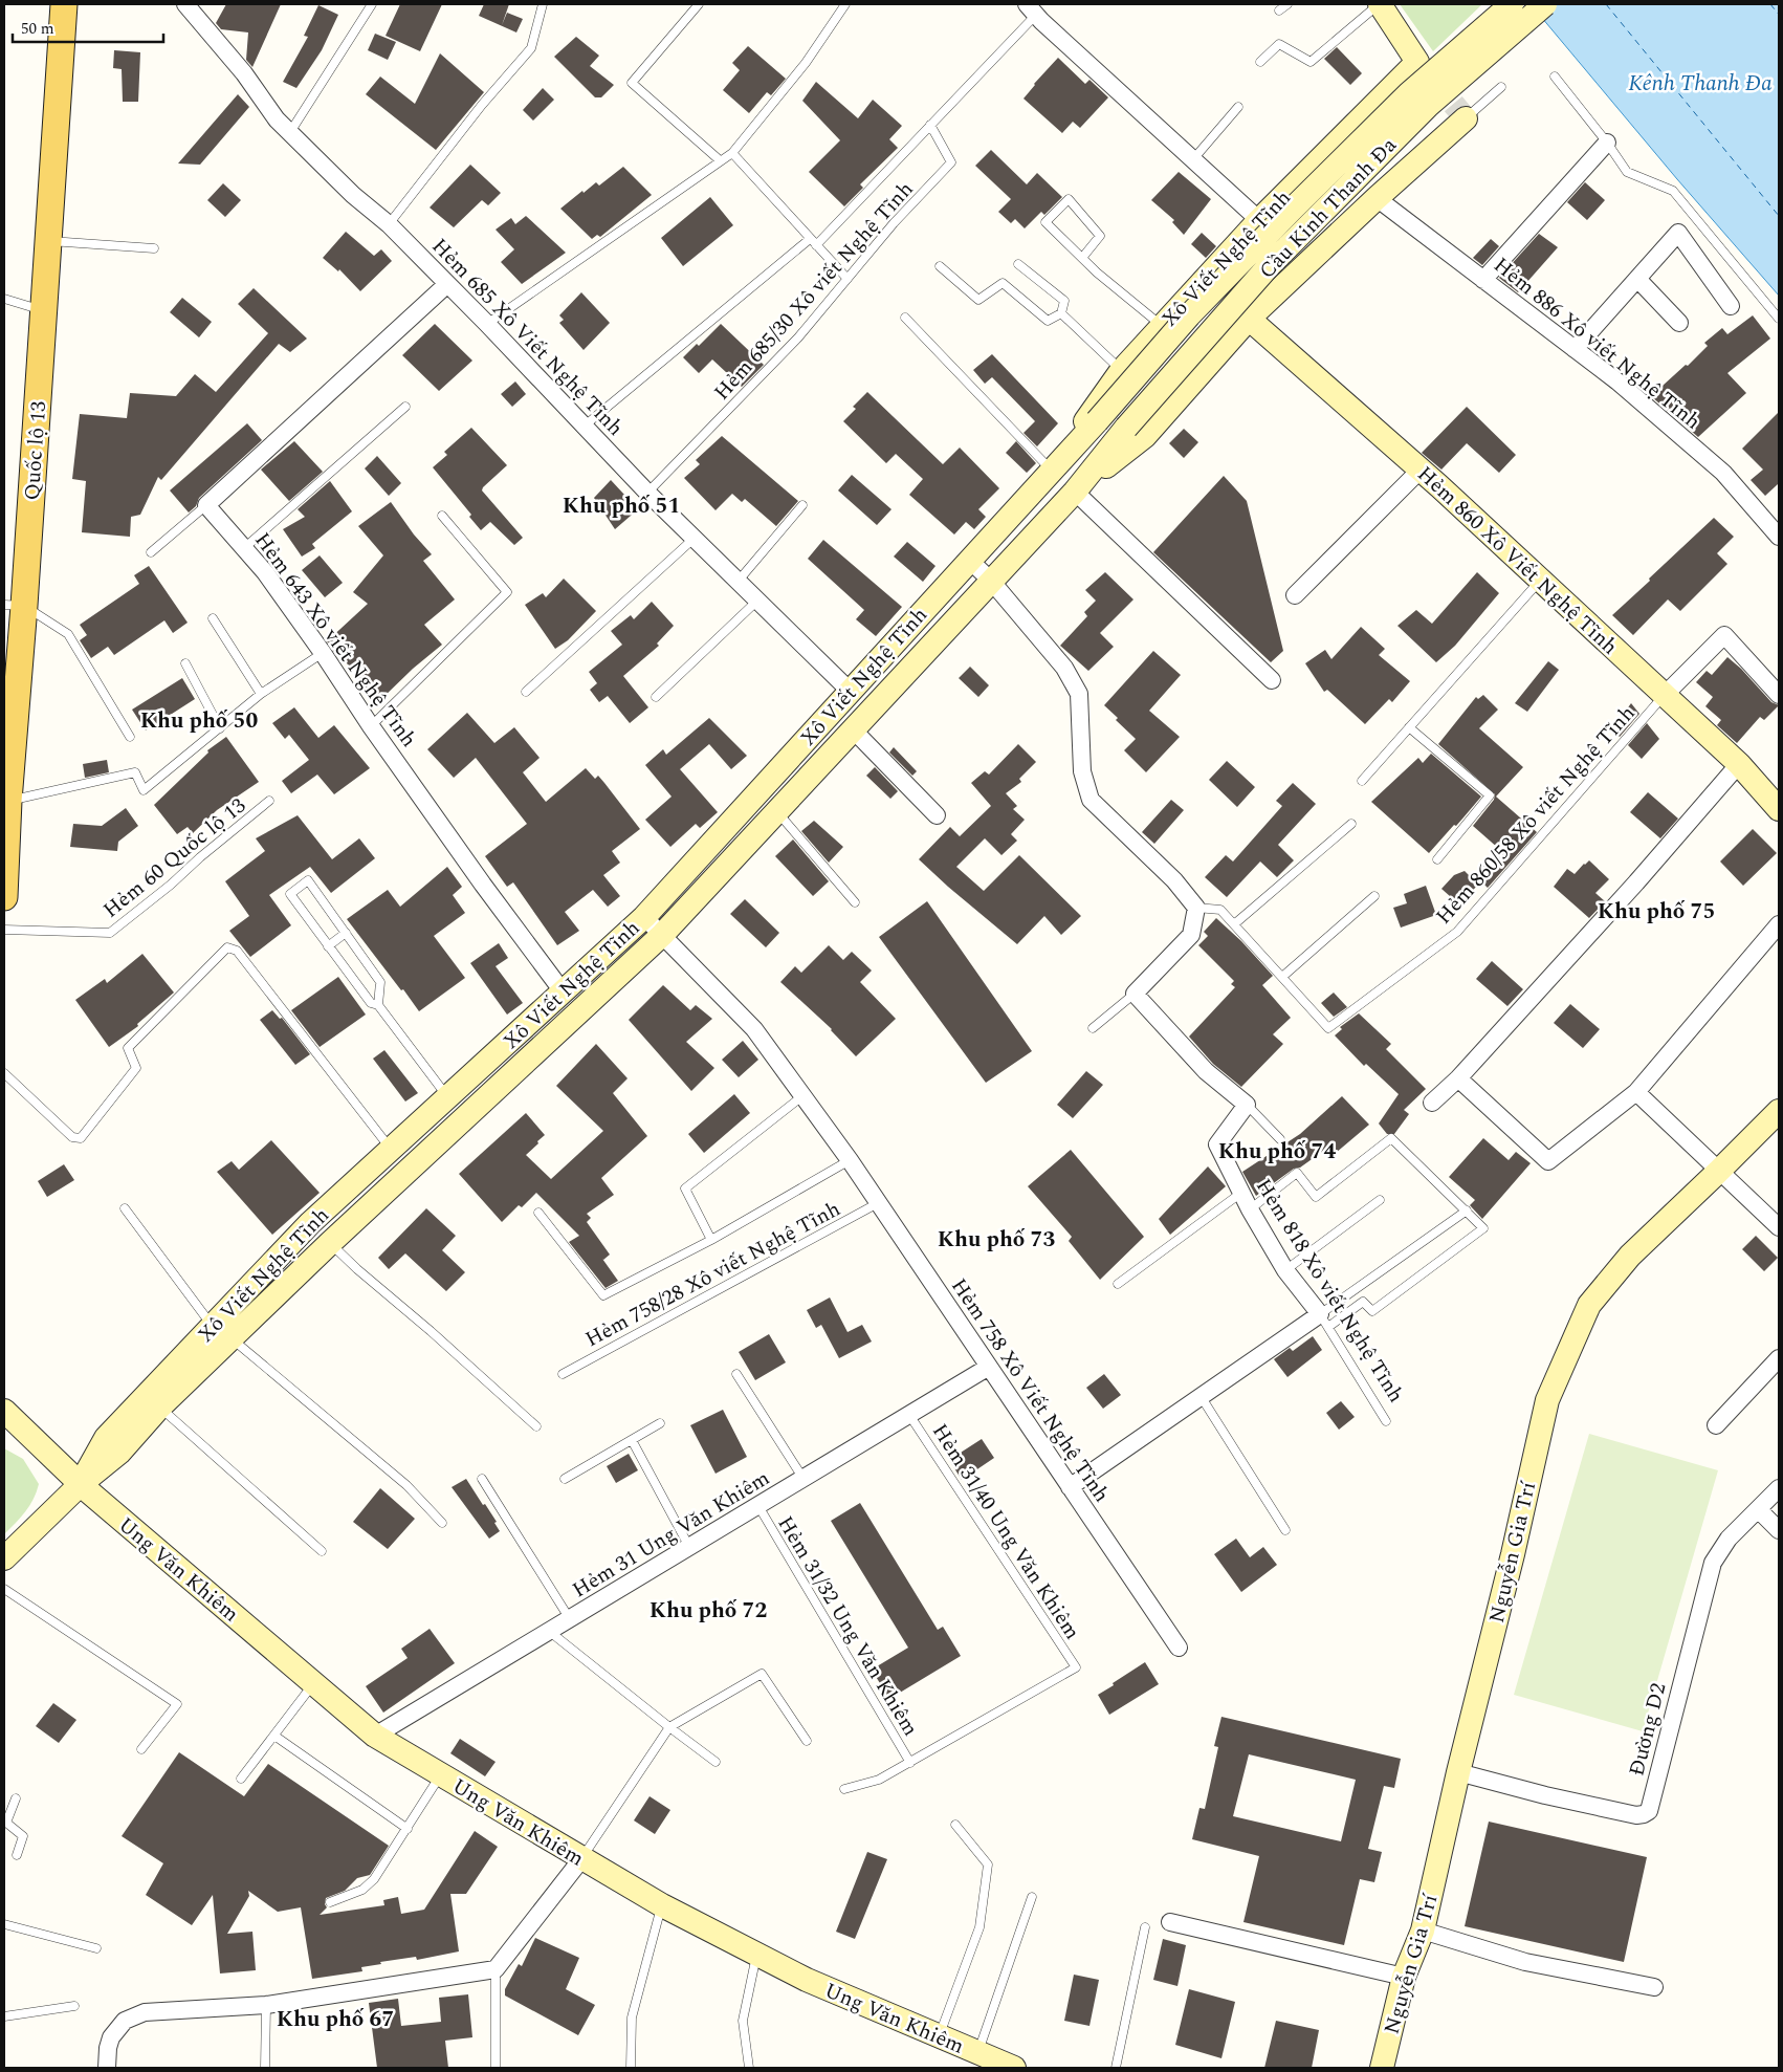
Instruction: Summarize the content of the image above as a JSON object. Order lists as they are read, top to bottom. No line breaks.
{"streets":{"main road":["Cầu Kinh Thanh Đa","Xô Viết Nghệ Tĩnh","Quốc lộ 13","Hẻm 860 Xô Viết Nghệ Tĩnh","Nguyễn Gia Trí","Ung Văn Khiêm"],"street":["Hẻm 685 Xô Viết Nghệ Tĩnh","Hẻm 886 Xô viết Nghệ Tĩnh","Hẻm 643 Xô viết Nghệ Tĩnh","Hẻm 818 Xô viết Nghệ Tĩnh","Hẻm 758 Xô Viết Nghệ Tĩnh","Hẻm 31 Ung Văn Khiêm","Đường D2"],"lane":["Hẻm 685/30 Xô viết Nghệ Tĩnh","Hẻm 860/58 Xô viết Nghệ Tĩnh","Hẻm 60 Quốc lộ 13","Hẻm 758/28 Xô viết Nghệ Tĩnh","Hẻm 31/40 Ung Văn Khiêm","Hẻm 31/32 Ung Văn Khiêm"]},"crossings":[["Cầu Kinh Thanh Đa","Xô Viết Nghệ Tĩnh"],["Xô Viết Nghệ Tĩnh","Hẻm 685 Xô Viết Nghệ Tĩnh"],["Xô Viết Nghệ Tĩnh","Hẻm 886 Xô viết Nghệ Tĩnh"],["Xô Viết Nghệ Tĩnh","Hẻm 860 Xô Viết Nghệ Tĩnh"],["Xô Viết Nghệ Tĩnh","Hẻm 643 Xô viết Nghệ Tĩnh"],["Xô Viết Nghệ Tĩnh","Hẻm 758 Xô Viết Nghệ Tĩnh"],["Xô Viết Nghệ Tĩnh","Ung Văn Khiêm"],["Hẻm 685/30 Xô viết Nghệ Tĩnh","Hẻm 685 Xô Viết Nghệ Tĩnh"],["Hẻm 860 Xô Viết Nghệ Tĩnh","Hẻm 860/58 Xô viết Nghệ Tĩnh"],["Hẻm 758/28 Xô viết Nghệ Tĩnh","Hẻm 758 Xô Viết Nghệ Tĩnh"],["Hẻm 758 Xô Viết Nghệ Tĩnh","Hẻm 31 Ung Văn Khiêm"],["Hẻm 31/40 Ung Văn Khiêm","Hẻm 31 Ung Văn Khiêm"],["Hẻm 31/40 Ung Văn Khiêm","Hẻm 31/32 Ung Văn Khiêm"],["Hẻm 31 Ung Văn Khiêm","Ung Văn Khiêm"],["Hẻm 31 Ung Văn Khiêm","Hẻm 31/32 Ung Văn Khiêm"],["Nguyễn Gia Trí","Đường D2"]],"districts":["Khu phố 51","Khu phố 50","Khu phố 75","Khu phố 74","Khu phố 73","Khu phố 72","Khu phố 67"],"water":["Kênh Thanh Đa"],"scale_bar":"50 m"}
